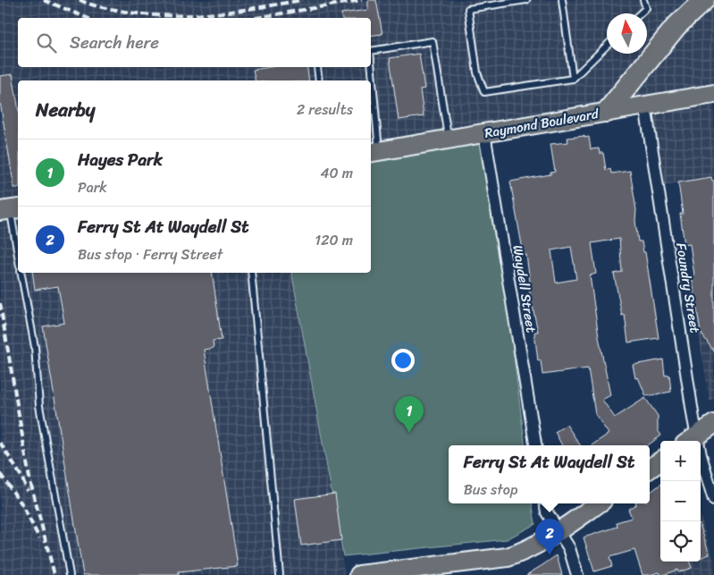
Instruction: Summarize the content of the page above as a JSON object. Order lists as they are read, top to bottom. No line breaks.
{"streets":{"main road":["Raymond Boulevard"],"street":["Foundry Street","Waydell Street"]},"crossings":[["Raymond Boulevard","Foundry Street"],["Raymond Boulevard","Waydell Street"]],"north":"top","page":{"search":"Search here","heading":["Nearby","2 results"],"list":[{"mark":"1","name":"Hayes Park","note":"Park","value":"40 m"},{"mark":"2","name":"Ferry St At Waydell St","note":"Bus stop · Ferry Street","value":"120 m"}],"pins":["1","2"],"map_buttons":["+","−"],"popup":["Ferry St At Waydell St","Bus stop"]}}
